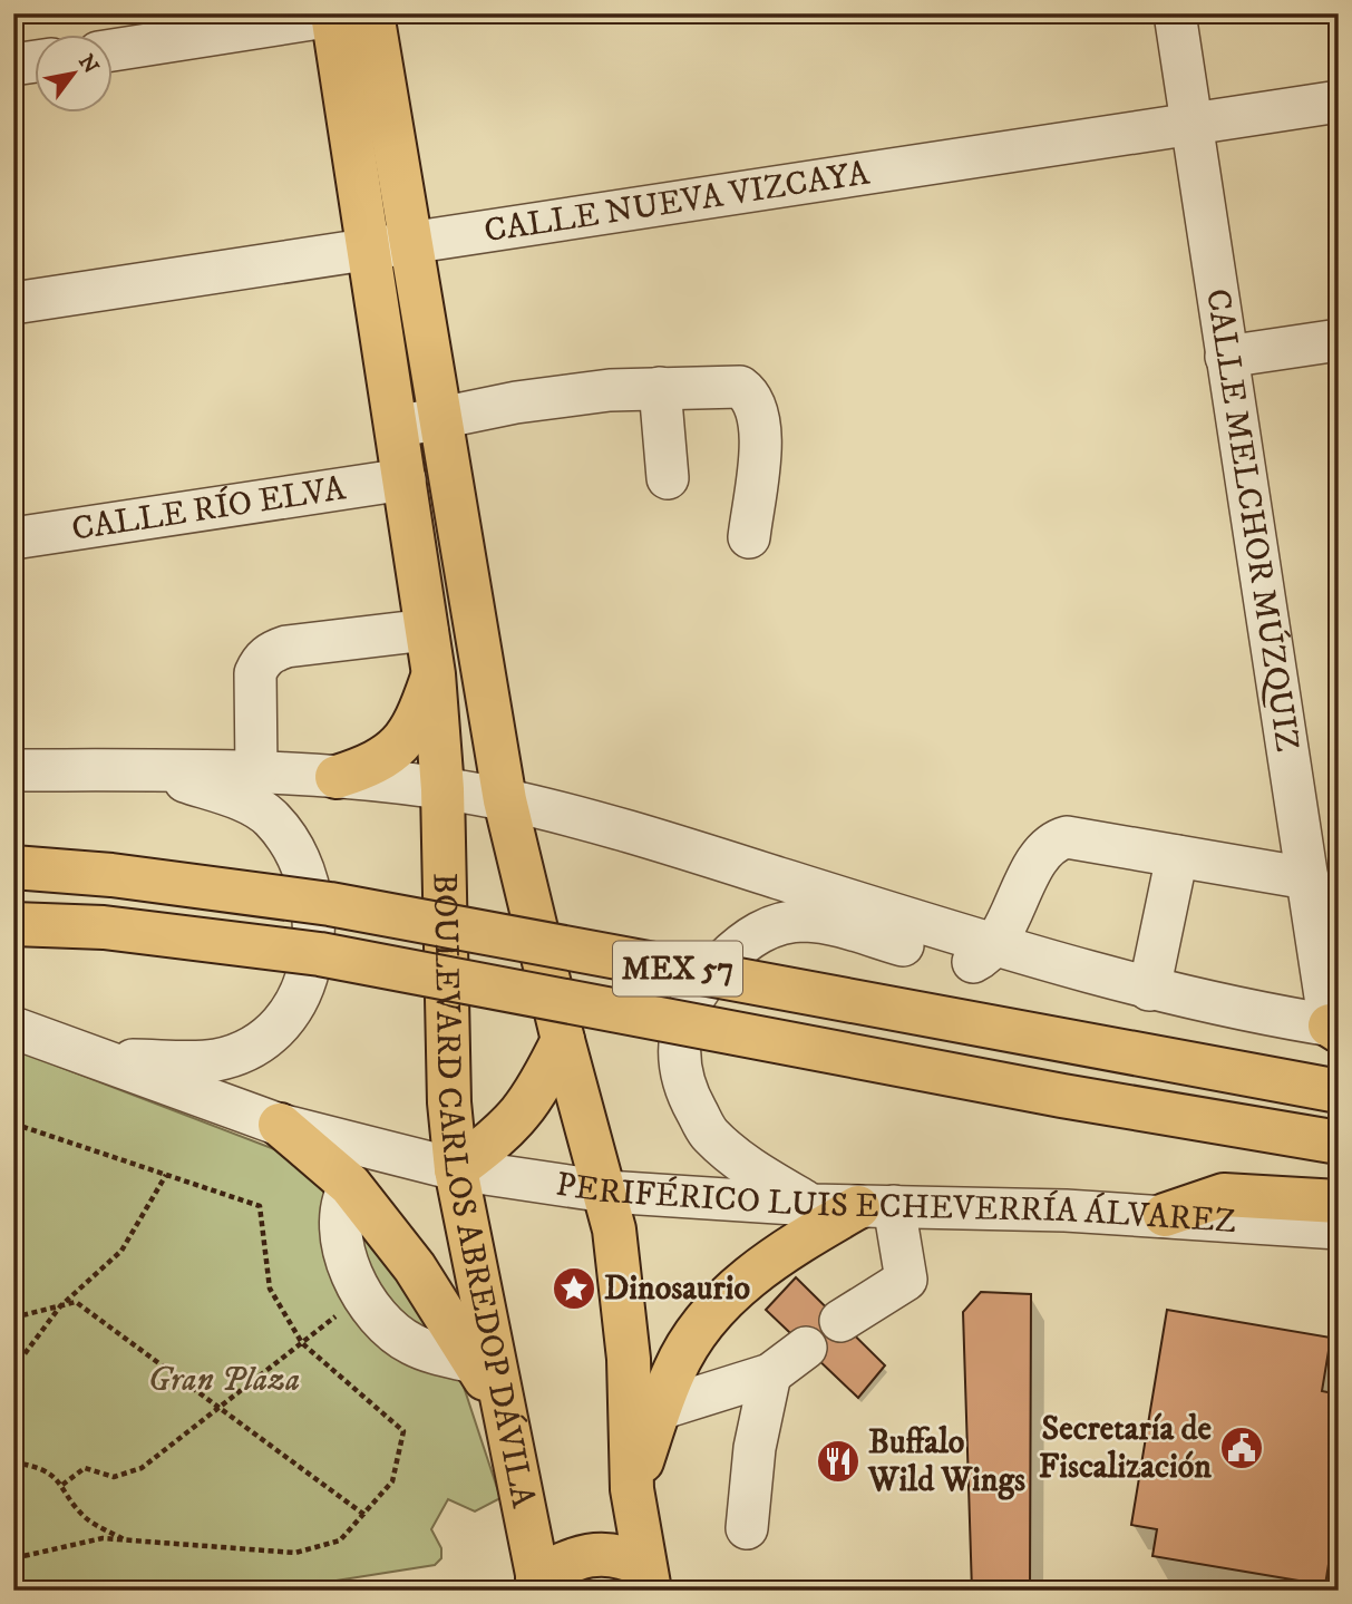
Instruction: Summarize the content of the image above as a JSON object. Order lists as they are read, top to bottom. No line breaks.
{"streets":{"main road":["MEX 57","BOULEVARD CARLOS ABREDOP DÁVILA"],"street":["CALLE NUEVA VIZCAYA","CALLE RÍO ELVA","CALLE MELCHOR MÚZQUIZ","PERIFÉRICO LUIS ECHEVERRÍA ÁLVAREZ"]},"crossings":[["CALLE NUEVA VIZCAYA","CALLE MELCHOR MÚZQUIZ"],["CALLE NUEVA VIZCAYA","BOULEVARD CARLOS ABREDOP DÁVILA"],["CALLE RÍO ELVA","BOULEVARD CARLOS ABREDOP DÁVILA"],["BOULEVARD CARLOS ABREDOP DÁVILA","PERIFÉRICO LUIS ECHEVERRÍA ÁLVAREZ"]],"parks":["Gran Plaza"],"places":{"place":["Dinosaurio"],"public building":["Secretaría de Fiscalización"],"restaurant":["Buffalo Wild Wings"]},"north":"top right"}
